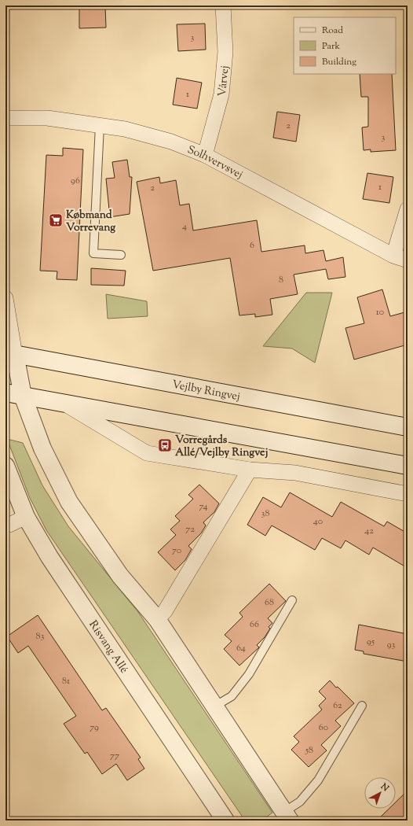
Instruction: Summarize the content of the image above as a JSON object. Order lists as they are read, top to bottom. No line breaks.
{"streets":{"street":["Vårvej","Solhvervsvej","Vejlby Ringvej","Risvang Allé"]},"crossings":[["Vårvej","Solhvervsvej"]],"places":{"supermarket":["Købmand Vorrevang"],"bus stop":["Vorregårds Allé/Vejlby Ringvej"]},"house_numbers":["3","1","2","3","96","1","2","4","6","8","10","74","38","40","72","42","70","68","66","83","95","93","64","81","62","79","60","58","77"],"legend":["Road","Park","Building"],"north":"top right"}
